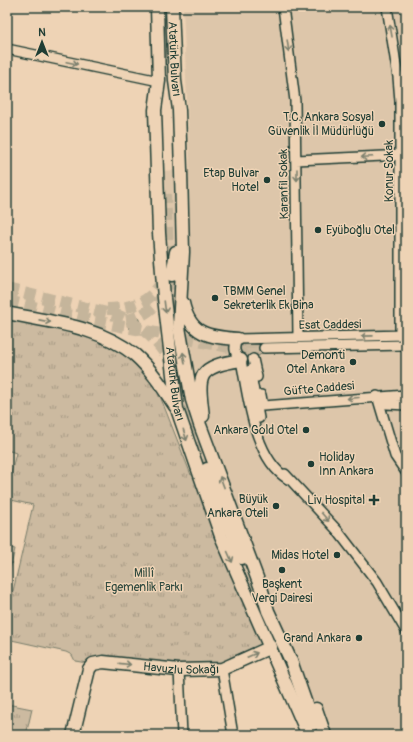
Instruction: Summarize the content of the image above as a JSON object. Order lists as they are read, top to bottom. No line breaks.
{"streets":{"main road":["Atatürk Bulvarı","Havuzlu Sokağı"],"street":["Konur Sokak","Karanfil Sokak","Esat Caddesi","Güfte Caddesi"]},"crossings":[["Atatürk Bulvarı","Havuzlu Sokağı"],["Konur Sokak","Esat Caddesi"],["Karanfil Sokak","Esat Caddesi"],["Esat Caddesi","Güfte Caddesi"]],"one_way":["Konur Sokak","Karanfil Sokak","Havuzlu Sokağı"],"parks":["Millî Egemenlik Parkı"],"places":{"other":["T.C. Ankara Sosyal Güvenlik İl Müdürlüğü","Etap Bulvar Hotel","Eyüboğlu Otel","TBMM Genel Sekreterlik Ek Bina","Demonti Otel Ankara","Ankara Gold Otel","Holiday Inn Ankara","Büyük Ankara Oteli","Midas Hotel","Başkent Vergi Dairesi","Grand Ankara"],"health":["Liv Hospital"]},"north":"top"}
